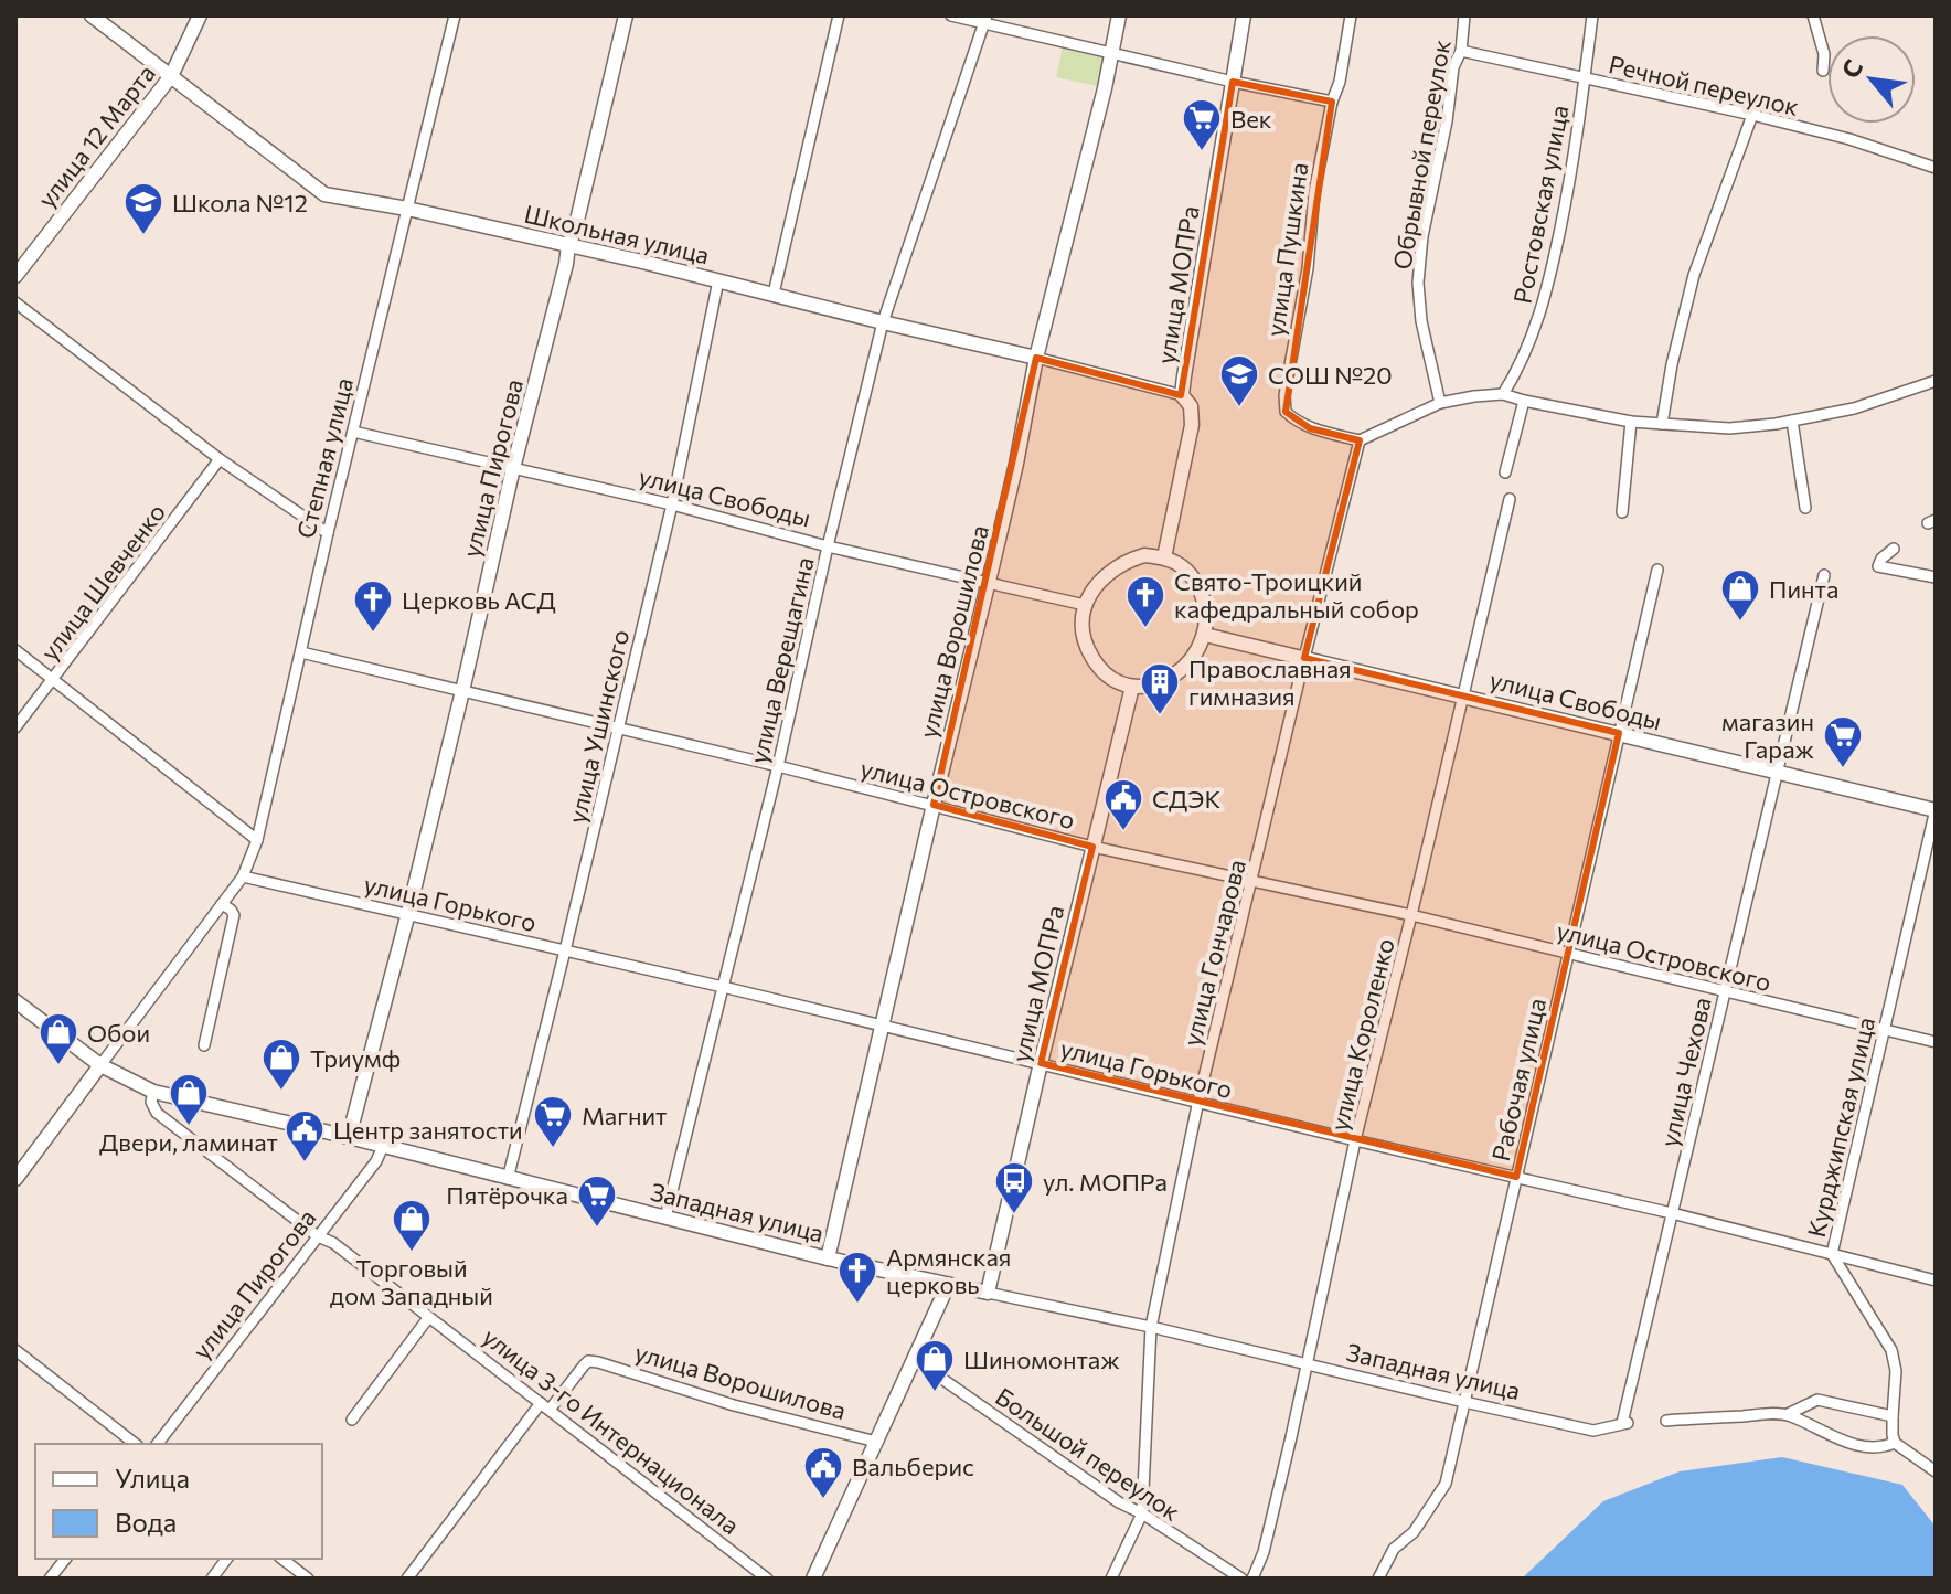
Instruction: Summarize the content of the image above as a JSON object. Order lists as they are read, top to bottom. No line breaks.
{"streets":{"main road":["улица 12 Марта","Школьная улица","улица МОПРа","Степная улица","улица Пирогова","улица Свободы","улица Ворошилова","Западная улица"],"street":["Речной переулок","Обрывной переулок","Ростовская улица","улица Пушкина","улица Шевченко","улица Верещагина","улица Ушинского","улица Островского","улица Горького","улица Гончарова","улица Короленко","улица Чехова","Рабочая улица","Курджипская улица","улица 3-го Интернационала","Большой переулок"]},"crossings":[["Речной переулок","Обрывной переулок"],["Речной переулок","Ростовская улица"],["улица 12 Марта","Школьная улица"],["Школьная улица","улица МОПРа"],["Школьная улица","Степная улица"],["Школьная улица","улица Пирогова"],["Школьная улица","улица Ворошилова"],["Школьная улица","улица Верещагина"],["Школьная улица","улица Ушинского"],["улица Пушкина","улица Гончарова"],["улица МОПРа","улица Свободы"],["улица МОПРа","улица Островского"],["улица МОПРа","улица Горького"],["улица МОПРа","Западная улица"],["Степная улица","улица Свободы"],["Степная улица","улица Островского"],["Степная улица","улица Горького"],["Степная улица","Западная улица"],["улица Пирогова","улица Свободы"],["улица Пирогова","улица Островского"],["улица Пирогова","улица Горького"],["улица Пирогова","Западная улица"],["улица Пирогова","улица 3-го Интернационала"],["улица Свободы","улица Ворошилова"],["улица Свободы","улица Верещагина"],["улица Свободы","улица Ушинского"],["улица Свободы","улица Гончарова"],["улица Свободы","улица Короленко"],["улица Свободы","улица Чехова"],["улица Свободы","Рабочая улица"],["улица Свободы","Курджипская улица"],["улица Ворошилова","улица Островского"],["улица Ворошилова","улица Горького"],["улица Ворошилова","Западная улица"],["улица Ворошилова","улица 3-го Интернационала"],["улица Верещагина","улица Островского"],["улица Верещагина","улица Горького"],["улица Верещагина","Западная улица"],["улица Ушинского","улица Островского"],["улица Ушинского","улица Горького"],["улица Ушинского","Западная улица"],["улица Островского","улица Гончарова"],["улица Островского","улица Короленко"],["улица Островского","улица Чехова"],["улица Островского","Рабочая улица"],["улица Островского","Курджипская улица"],["улица Горького","улица Гончарова"],["улица Горького","улица Короленко"],["улица Горького","улица Чехова"],["улица Горького","Рабочая улица"],["улица Горького","Курджипская улица"],["улица Гончарова","Западная улица"],["улица Гончарова","Большой переулок"],["улица Короленко","Западная улица"],["улица Чехова","Западная улица"],["Рабочая улица","Западная улица"],["Западная улица","улица 3-го Интернационала"]],"places":{"supermarket":["Век","магазин Гараж","Магнит","Пятёрочка"],"school or university":["Школа №12","СОШ №20"],"shop":["Пинта","Обои","Триумф","Двери, ламинат","Торговый дом Западный","Шиномонтаж"],"church":["Свято-Троицкий кафедральный собор","Церковь АСД","Армянская церковь"],"building":["Православная гимназия"],"public building":["СДЭК","Центр занятости","Вальберис"],"bus stop":["ул. МОПРа"]},"legend":["Улица","Вода"],"north":"top left"}
